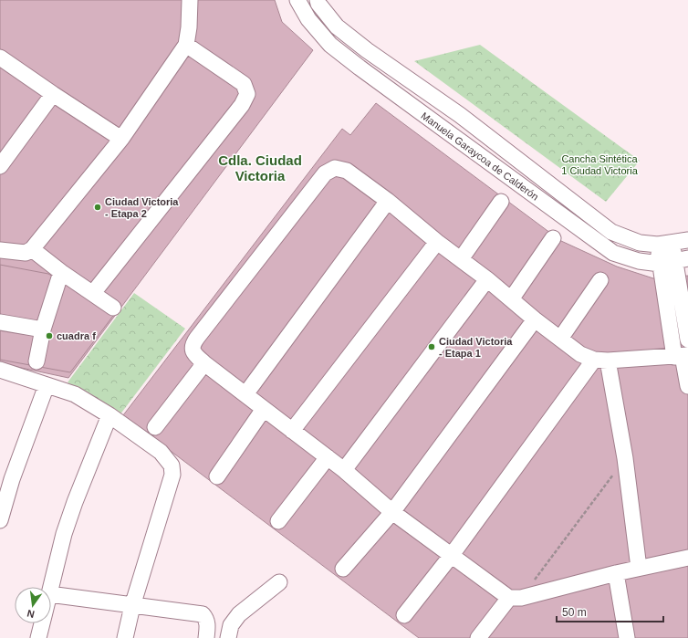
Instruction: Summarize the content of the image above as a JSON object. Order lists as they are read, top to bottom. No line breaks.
{"streets":{"street":["Manuela Garaycoa de Calderón"]},"districts":["Cdla. Ciudad Victoria"],"parks":["Cancha Sintética 1 Ciudad Victoria"],"places":["Ciudad Victoria - Etapa 2","cuadra f","Ciudad Victoria - Etapa 1"],"scale_bar":"50 m","north":"bottom"}
